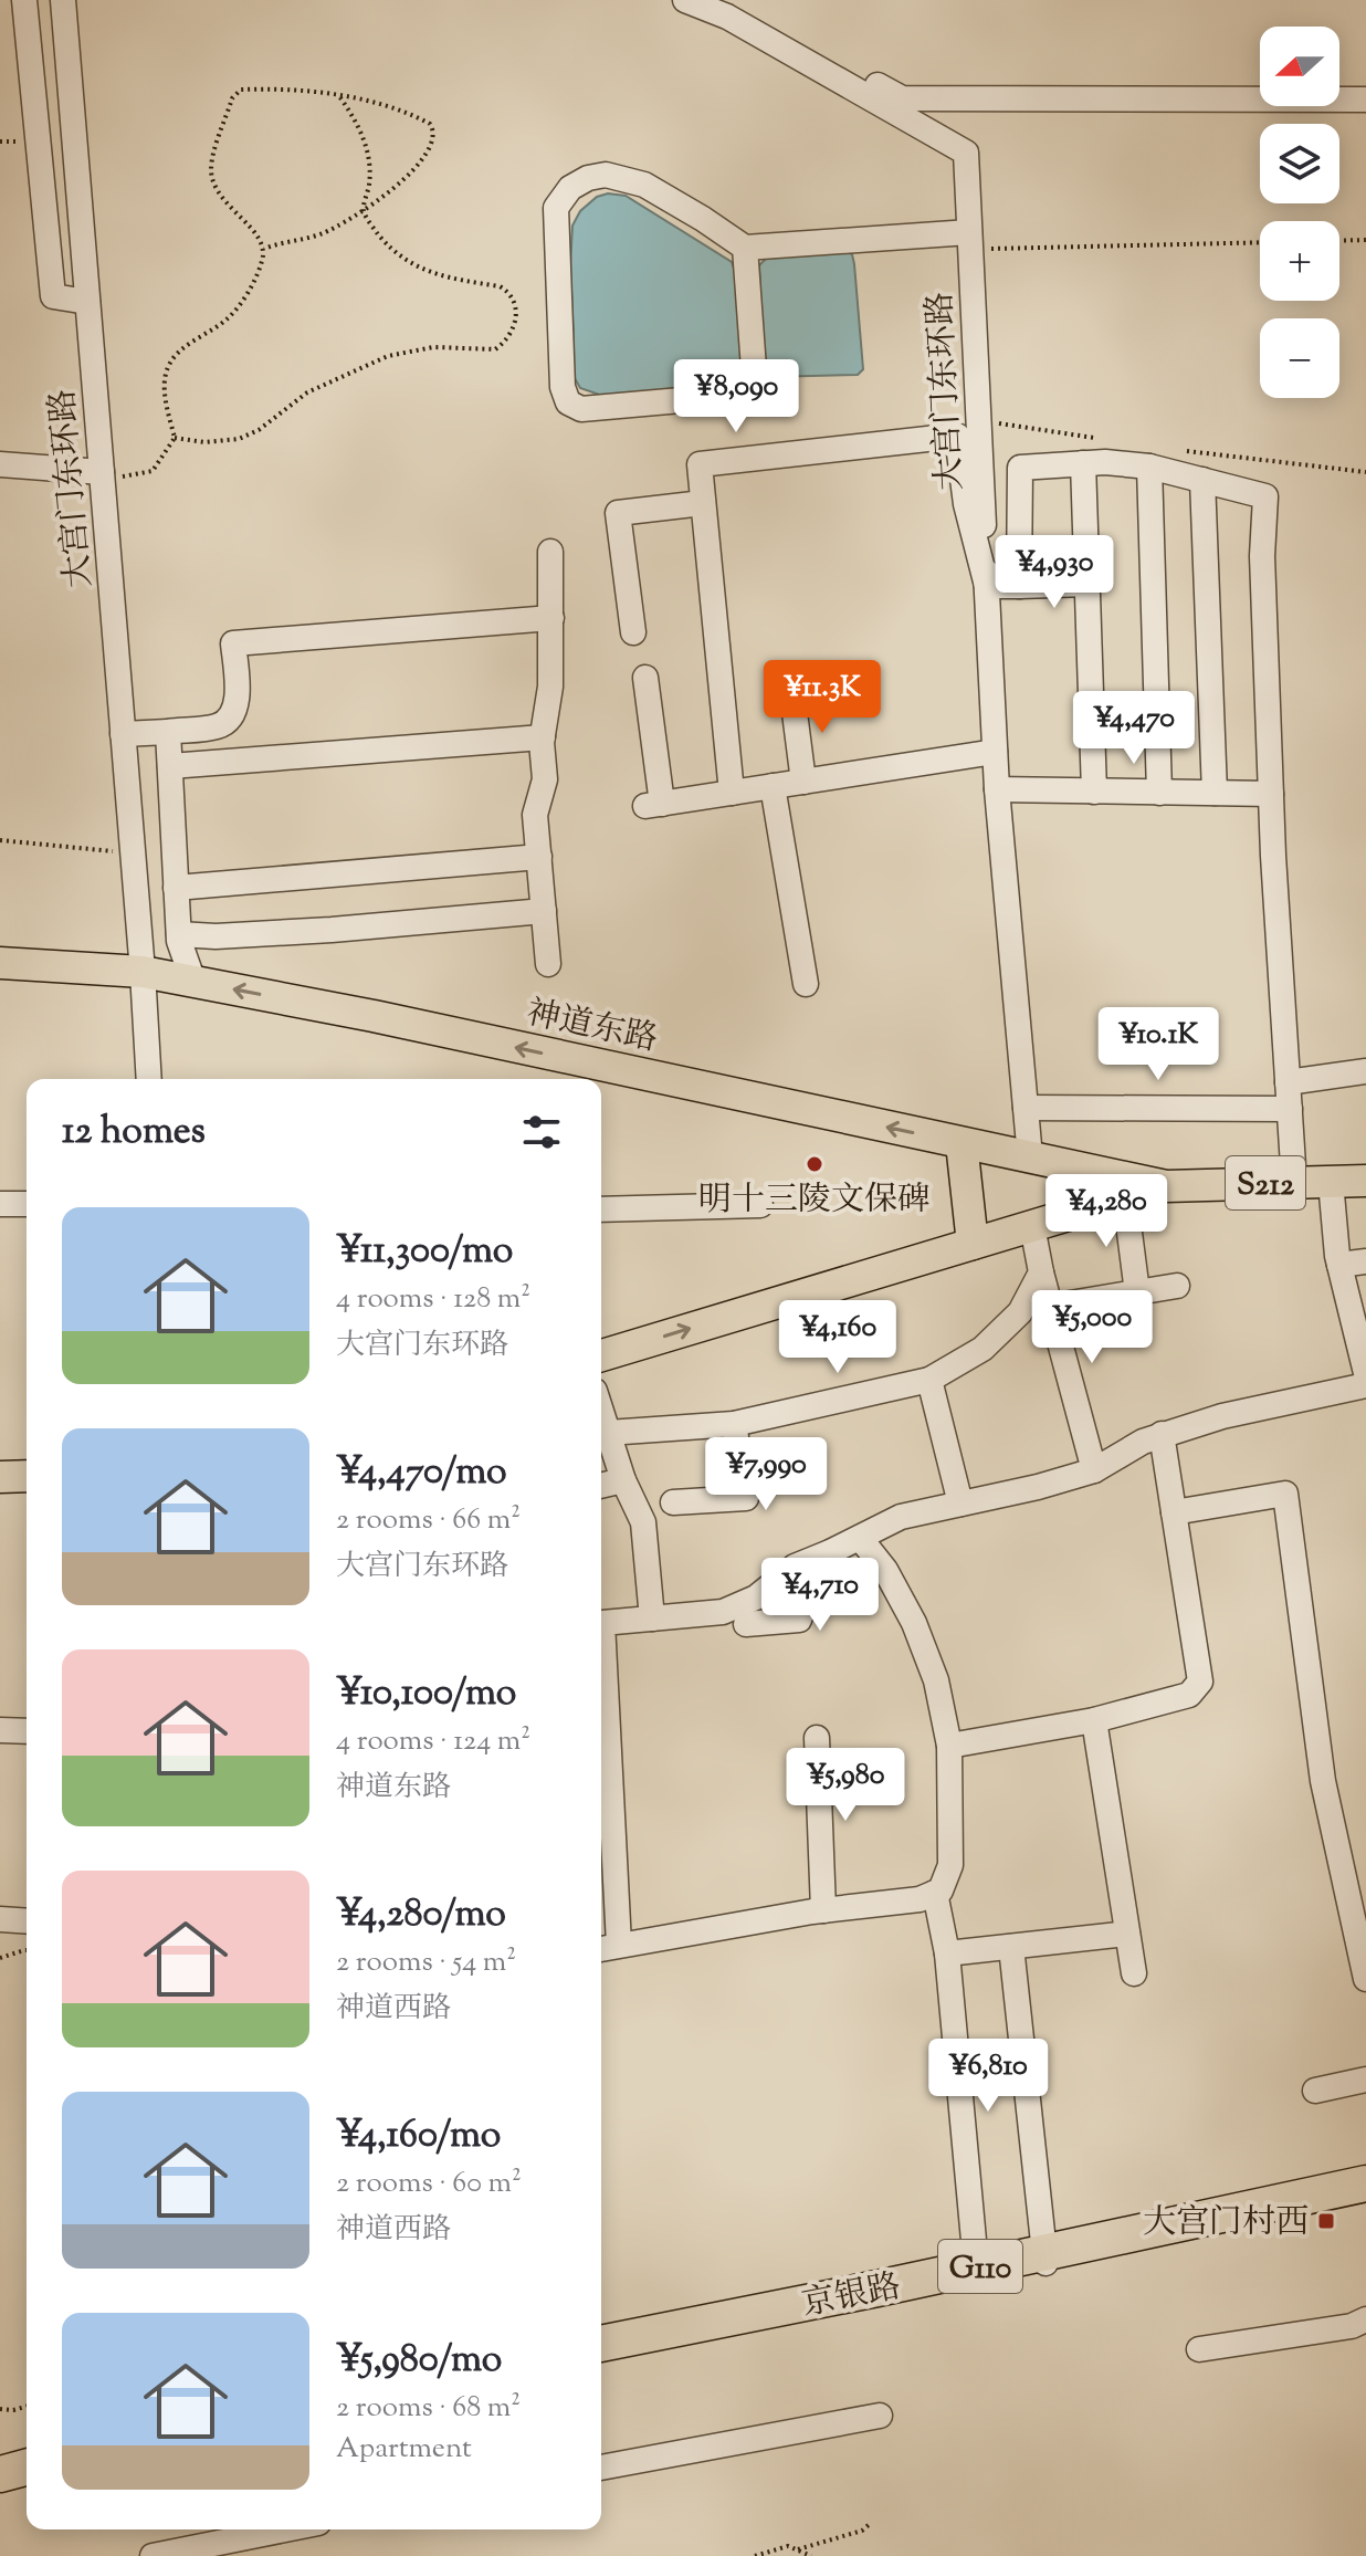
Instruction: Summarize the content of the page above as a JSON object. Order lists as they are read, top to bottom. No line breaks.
{"streets":{"highway":["G110","京银路"],"main road":["神道东路","S212"],"street":["大宫门东环路"]},"crossings":[["大宫门东环路","神道东路"],["神道东路","S212"]],"one_way":["神道东路"],"places":{"other":["明十三陵文保碑"],"transit":["大宫门村西"]},"north":"left","page":{"map_buttons":["+","−"],"price":["¥8,090","¥4,930","¥11.3K","¥4,470","¥10.1K","¥4,280","¥5,000","¥4,160","¥7,990","¥4,710","¥5,980","¥6,810"],"heading":"12 homes","list":[{"name":"¥11,300/mo","note":"4 rooms · 128 m² · 大宫门东环路"},{"name":"¥4,470/mo","note":"2 rooms · 66 m² · 大宫门东环路"},{"name":"¥10,100/mo","note":"4 rooms · 124 m² · 神道东路"},{"name":"¥4,280/mo","note":"2 rooms · 54 m² · 神道西路"},{"name":"¥4,160/mo","note":"2 rooms · 60 m² · 神道西路"},{"name":"¥5,980/mo","note":"2 rooms · 68 m² · Apartment"}]}}
